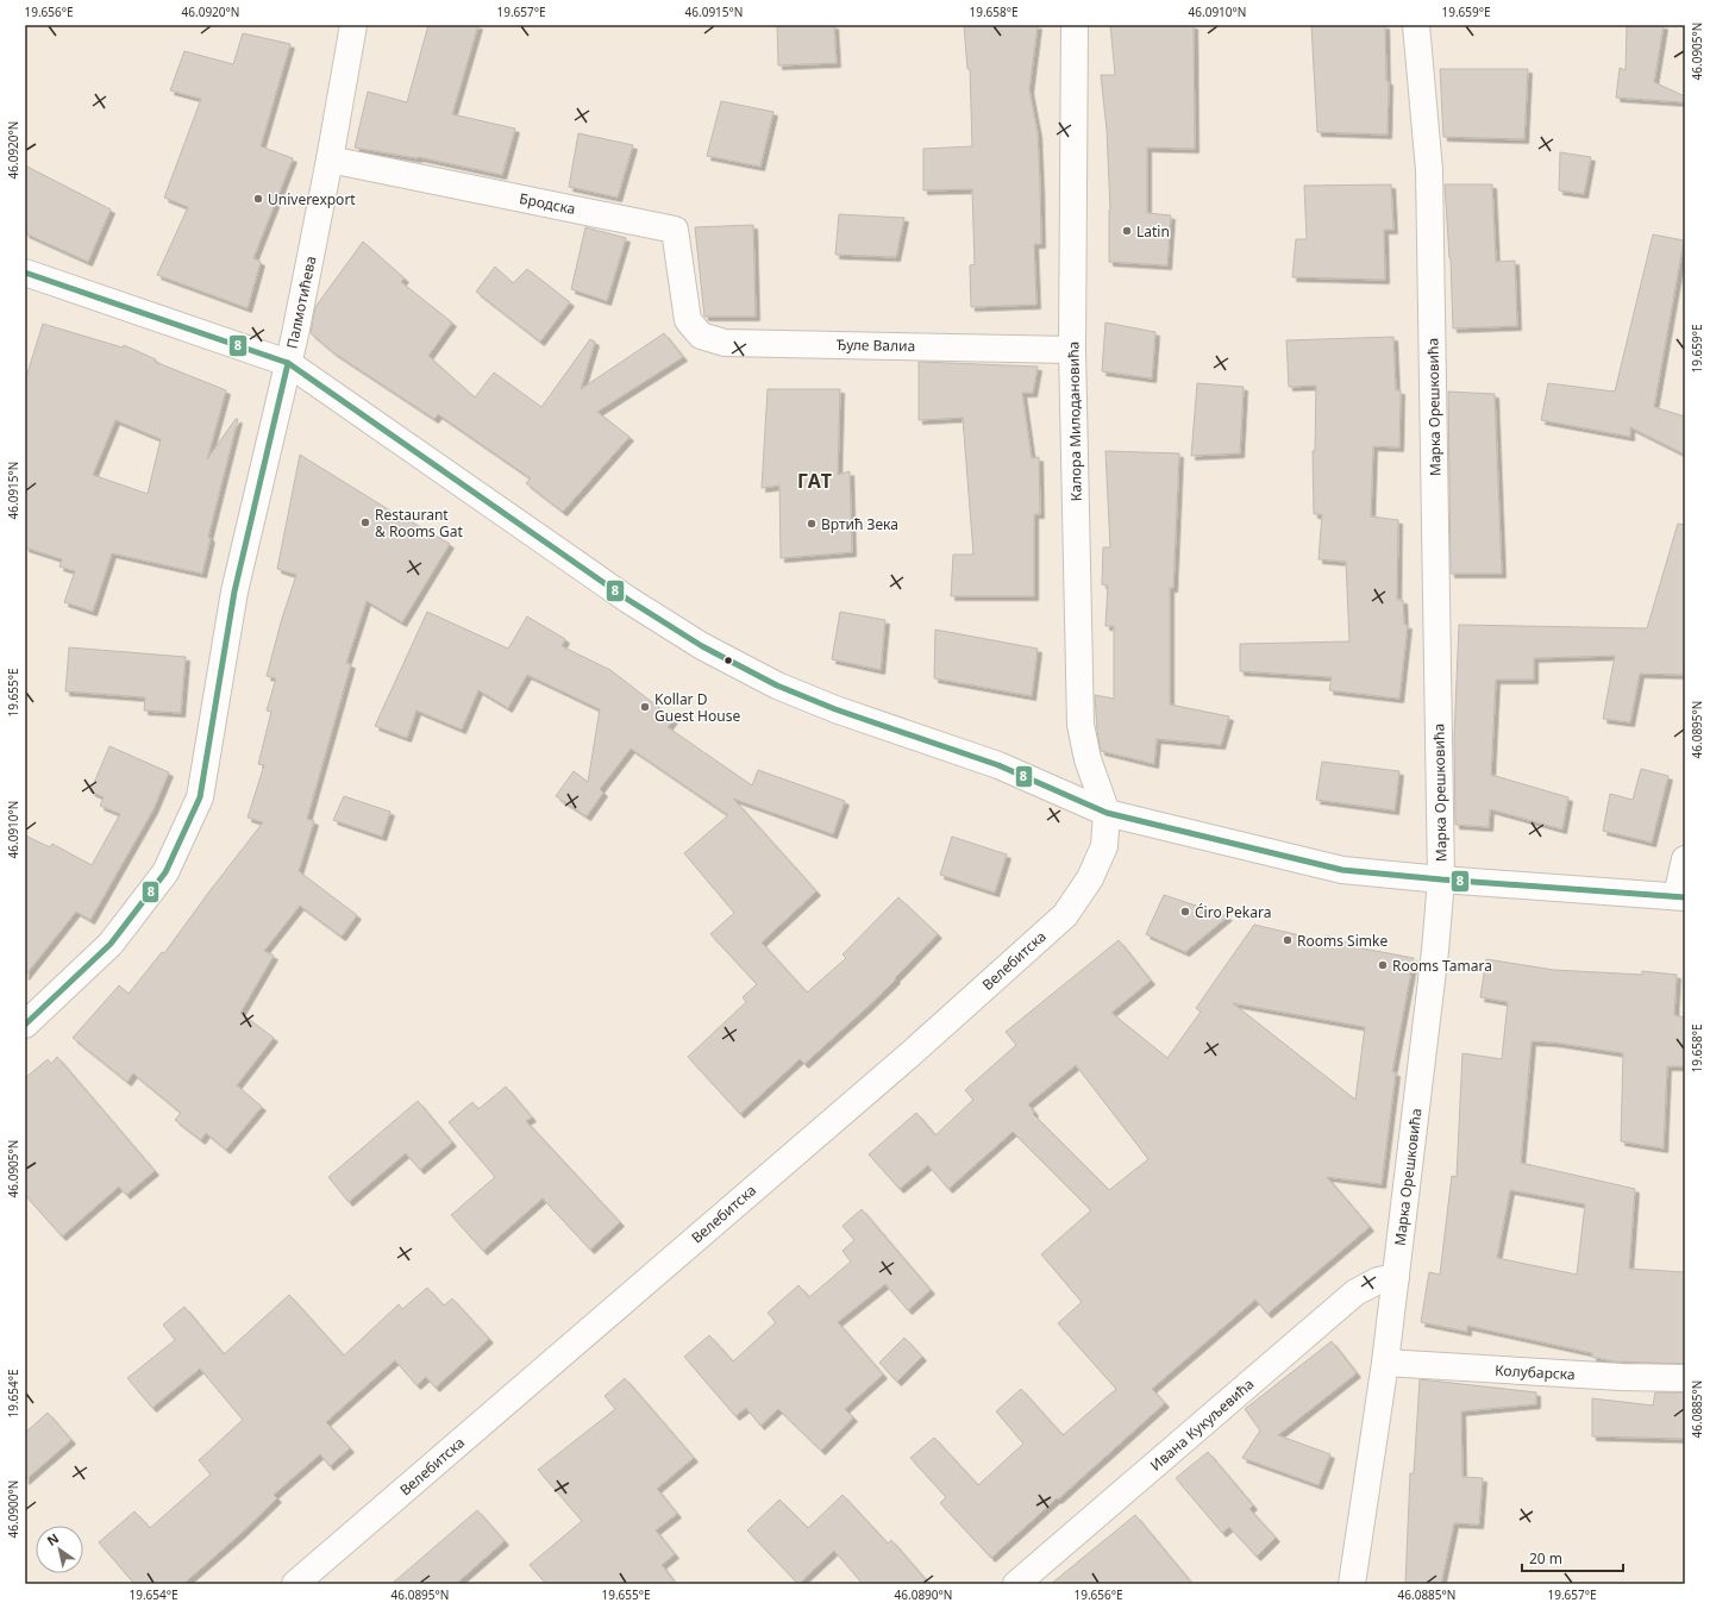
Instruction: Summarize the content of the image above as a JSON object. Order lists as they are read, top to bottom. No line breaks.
{"streets":{"street":["Бродска","Палмотићева","Ђуле Валиа","Марка Орешковића","Калора Милодановића","Велебитска","Колубарска","Ивана Кукуљевића"]},"crossings":[["Бродска","Палмотићева"],["Бродска","Ђуле Валиа"],["Ђуле Валиа","Калора Милодановића"],["Марка Орешковића","Колубарска"],["Марка Орешковића","Ивана Кукуљевића"],["Калора Милодановића","Велебитска"]],"districts":["ГАТ"],"places":["Univerexport","Latin","Restaurant & Rooms Gat","Вртић Зека","Kollar D Guest House","Ćiro Pekara","Rooms Simke","Rooms Tamara"],"lines":["transit line 8"],"scale_bar":"20 m","north":"top left","coordinates":["19.656°E","46.0920°N","19.657°E","46.0915°N","19.658°E","46.0910°N","19.659°E","46.0905°N","19.655°E","46.0895°N","19.654°E","46.0885°N","46.0900°N","46.0890°N"]}
